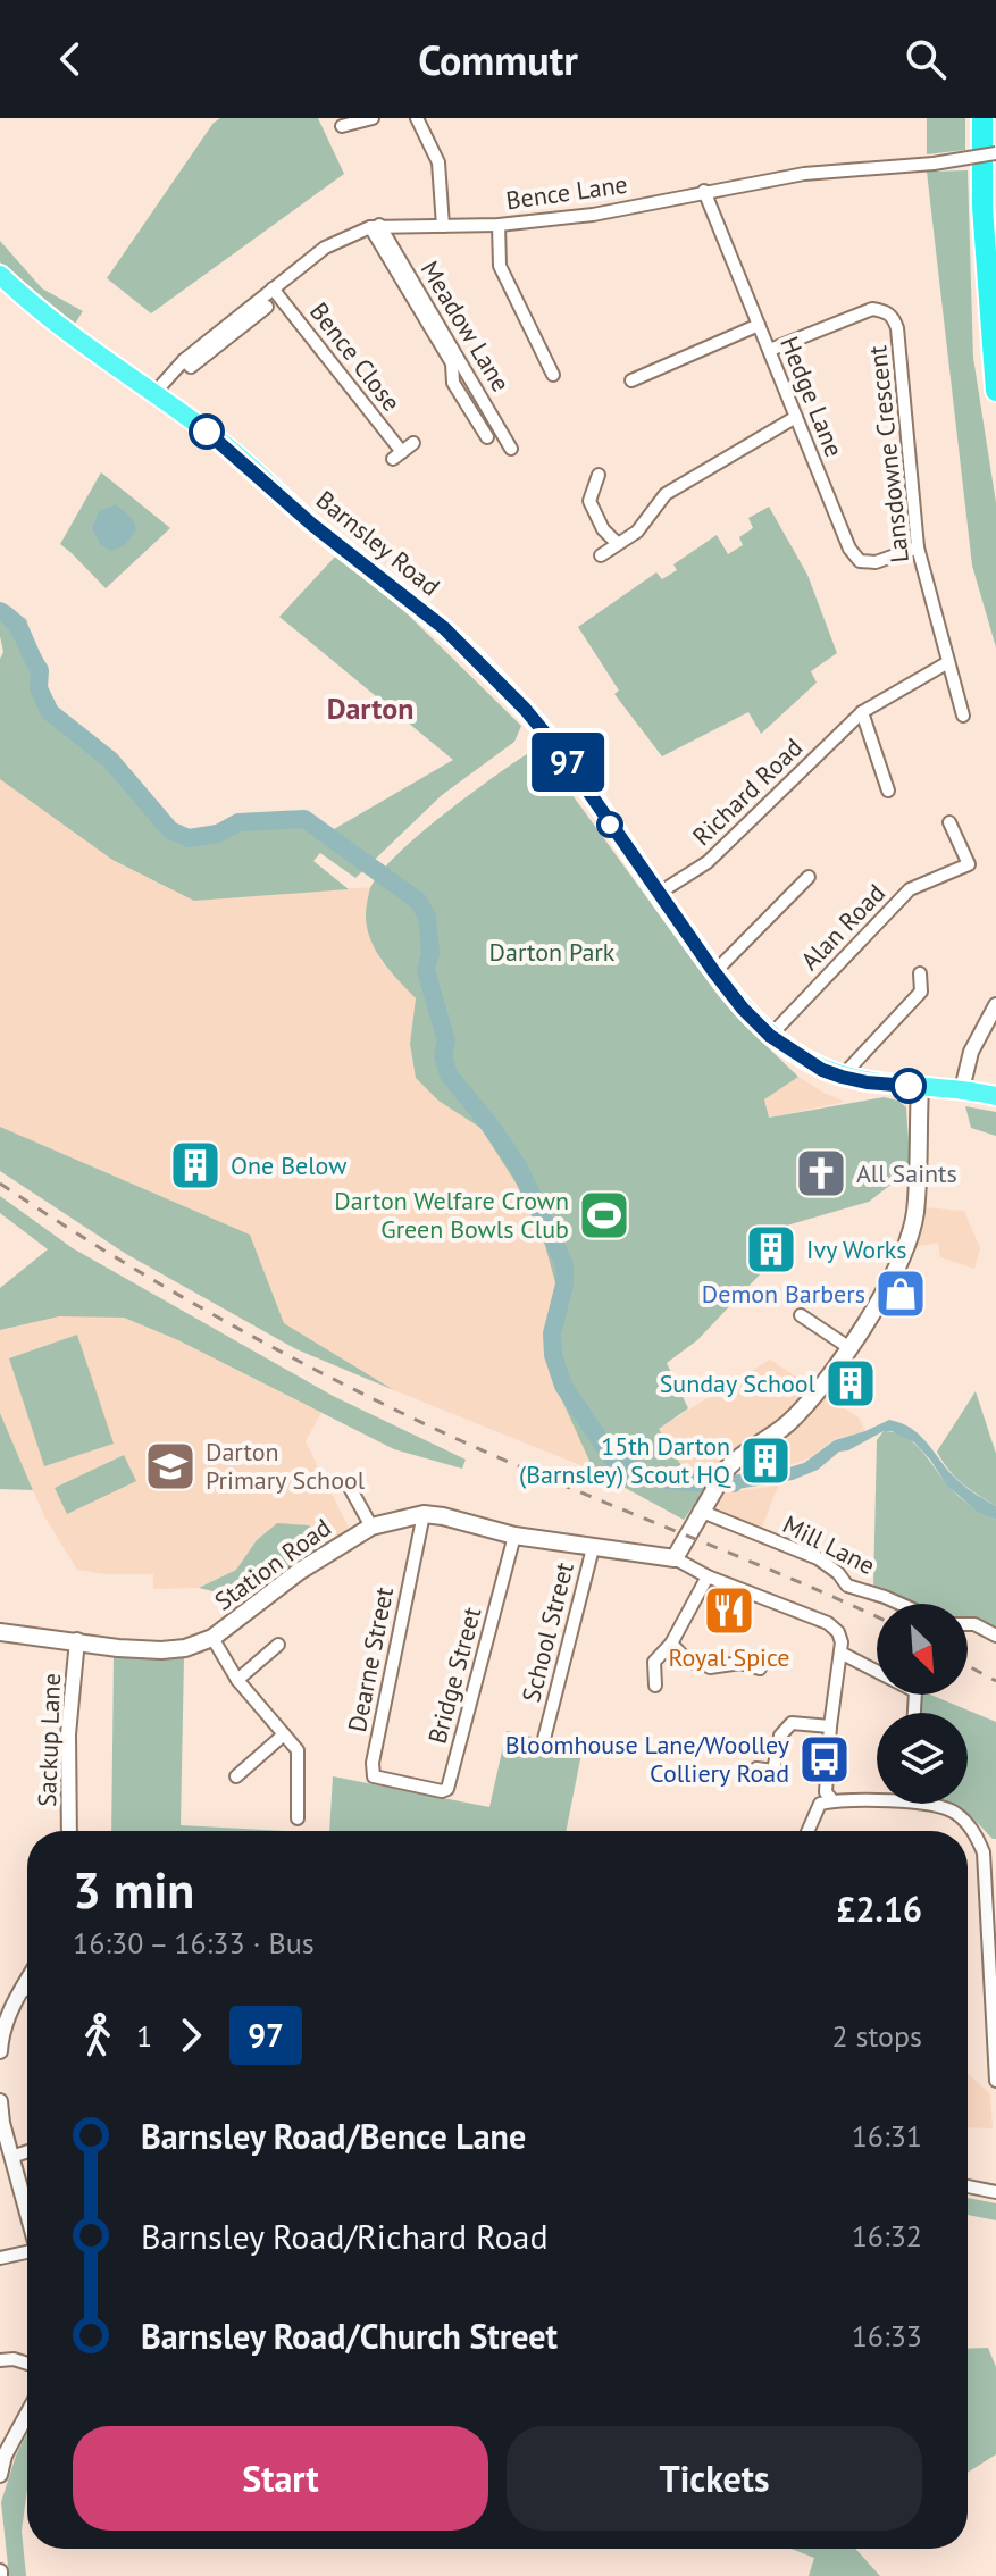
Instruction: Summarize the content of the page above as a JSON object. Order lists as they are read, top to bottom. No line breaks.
{"streets":{"highway":["Barnsley Road"],"main road":["Station Road"],"street":["Bence Lane","Meadow Lane","Bence Close","Hedge Lane","Lansdowne Crescent","Richard Road","Alan Road","Mill Lane","School Street","Dearne Street","Bridge Street","Sackup Lane"]},"crossings":[["Bence Lane","Meadow Lane"],["Bence Lane","Bence Close"],["Bence Lane","Hedge Lane"],["Bence Lane","Barnsley Road"],["Hedge Lane","Lansdowne Crescent"],["Lansdowne Crescent","Richard Road"],["Barnsley Road","Richard Road"],["Barnsley Road","Alan Road"],["Station Road","School Street"],["Station Road","Dearne Street"],["Station Road","Bridge Street"],["Station Road","Sackup Lane"],["Dearne Street","Bridge Street"]],"districts":["Darton"],"parks":["Darton Park"],"places":{"building":["One Below","Ivy Works","Sunday School","15th Darton (Barnsley) Scout HQ"],"church":["All Saints"],"sports":["Darton Welfare Crown Green Bowls Club"],"shop":["Demon Barbers"],"school or university":["Darton Primary School"],"restaurant":["Royal Spice"],"bus stop":["Bloomhouse Lane/Woolley Colliery Road"]},"lines":["bus line 97"],"north":"bottom right","page":{"header":"Commutr","on_map":"97","heading":["3 min","16:30 – 16:33 · Bus","£2.16"],"legs":["1","97","2 stops"],"list":[{"name":"Barnsley Road/Bence Lane","value":"16:31"},{"name":"Barnsley Road/Richard Road","value":"16:32"},{"name":"Barnsley Road/Church Street","value":"16:33"}],"buttons":["Start","Tickets"]}}
